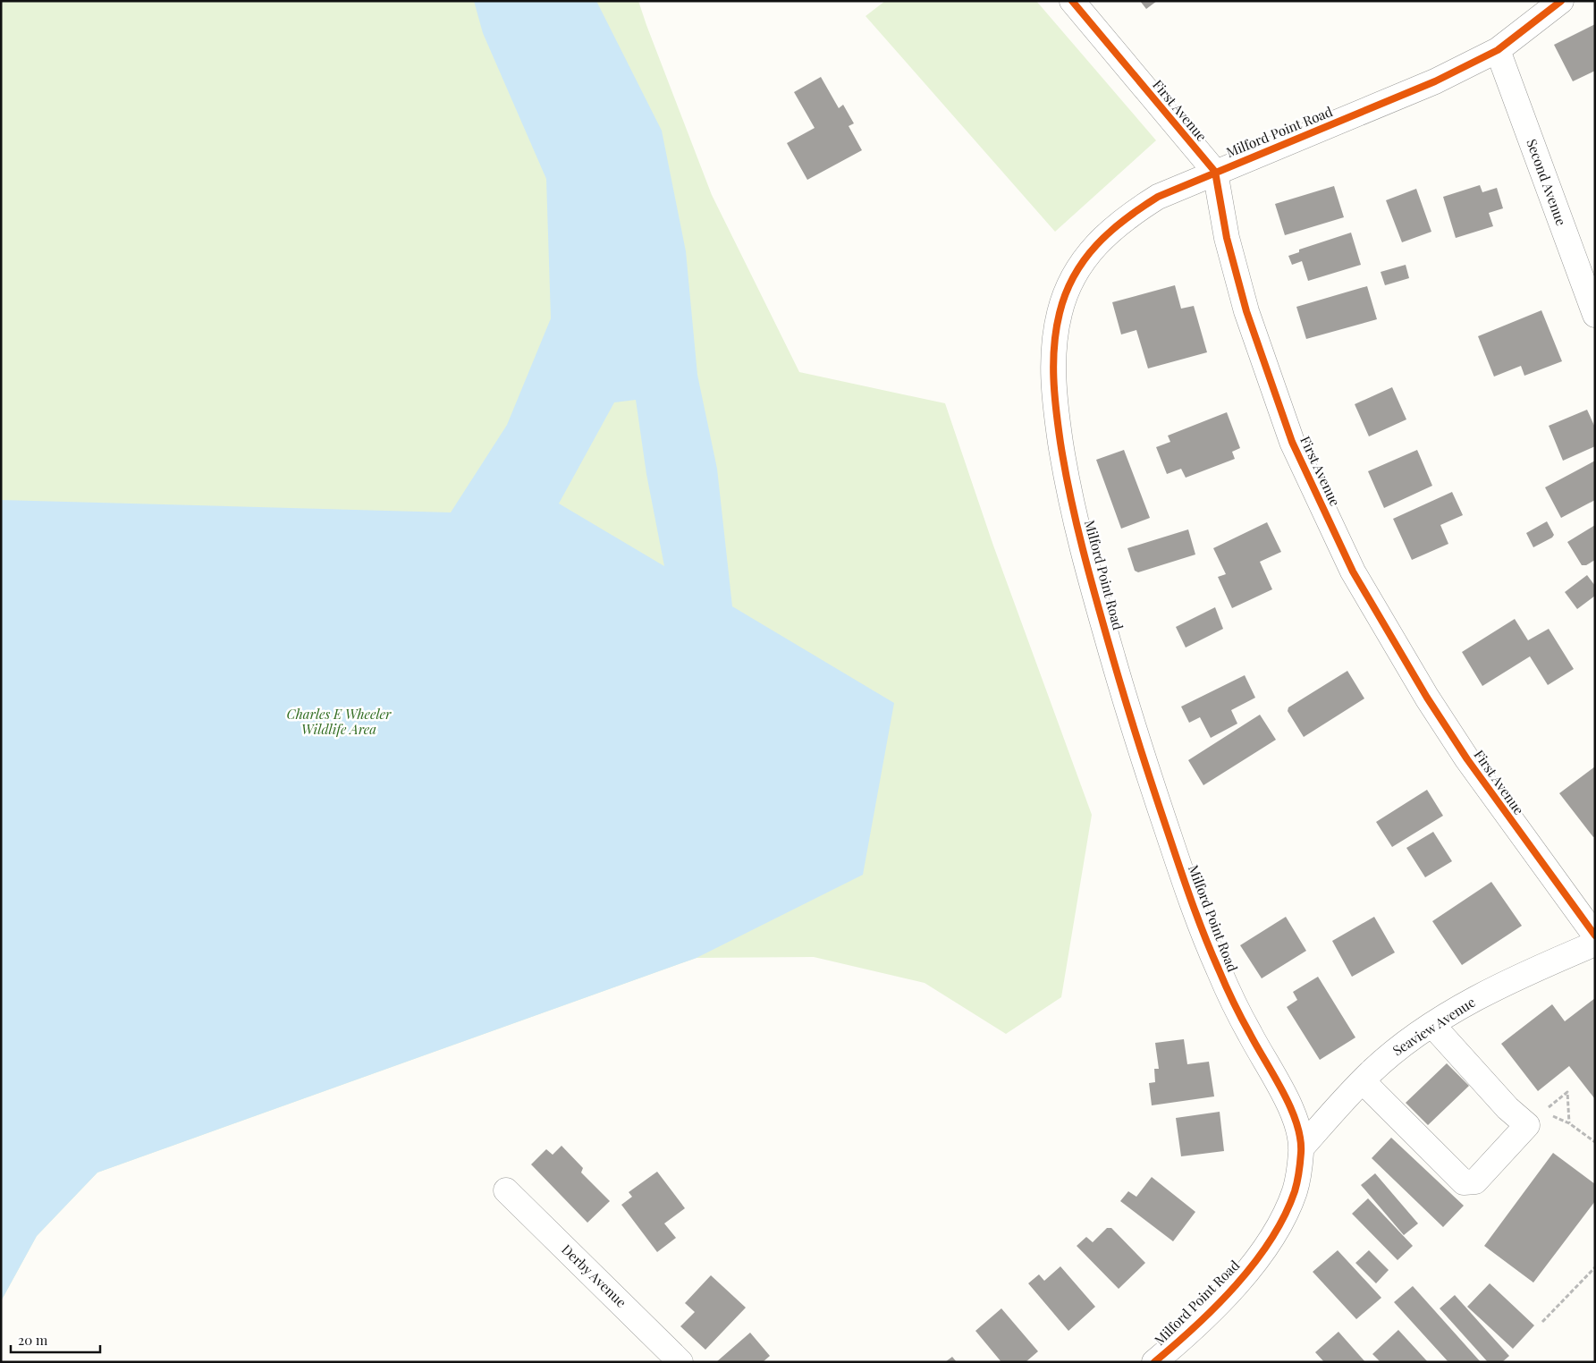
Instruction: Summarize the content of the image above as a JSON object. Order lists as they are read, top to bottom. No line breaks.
{"streets":{"street":["First Avenue","Milford Point Road","Second Avenue","Seaview Avenue","Derby Avenue"]},"crossings":[["First Avenue","Milford Point Road"],["Milford Point Road","Second Avenue"],["Milford Point Road","Seaview Avenue"]],"parks":["Charles E Wheeler Wildlife Area"],"scale_bar":"20 m"}
